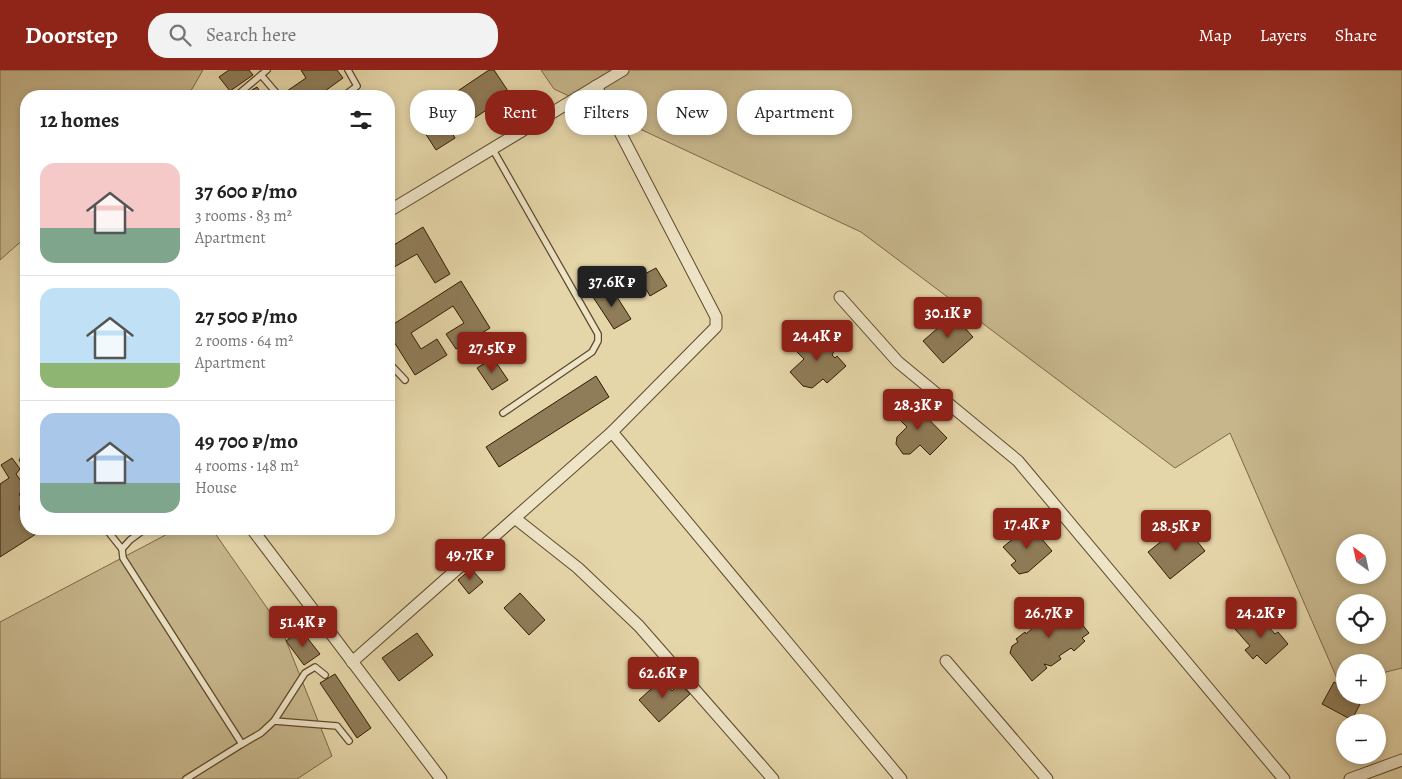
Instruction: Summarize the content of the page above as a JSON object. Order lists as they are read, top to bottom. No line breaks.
{"north":"top left","page":{"header":"Doorstep","search":"Search here","nav":["Map","Layers","Share"],"chip":["Buy","Rent","Filters","New","Apartment"],"heading":"12 homes","list":[{"name":"37 600 ₽/mo","note":"3 rooms · 83 m² · Apartment"},{"name":"27 500 ₽/mo","note":"2 rooms · 64 m² · Apartment"},{"name":"49 700 ₽/mo","note":"4 rooms · 148 m² · House"}],"price":["37.6K ₽","30.1K ₽","24.4K ₽","27.5K ₽","28.3K ₽","17.4K ₽","28.5K ₽","49.7K ₽","26.7K ₽","24.2K ₽","51.4K ₽","62.6K ₽"],"map_buttons":["+","−"]}}
